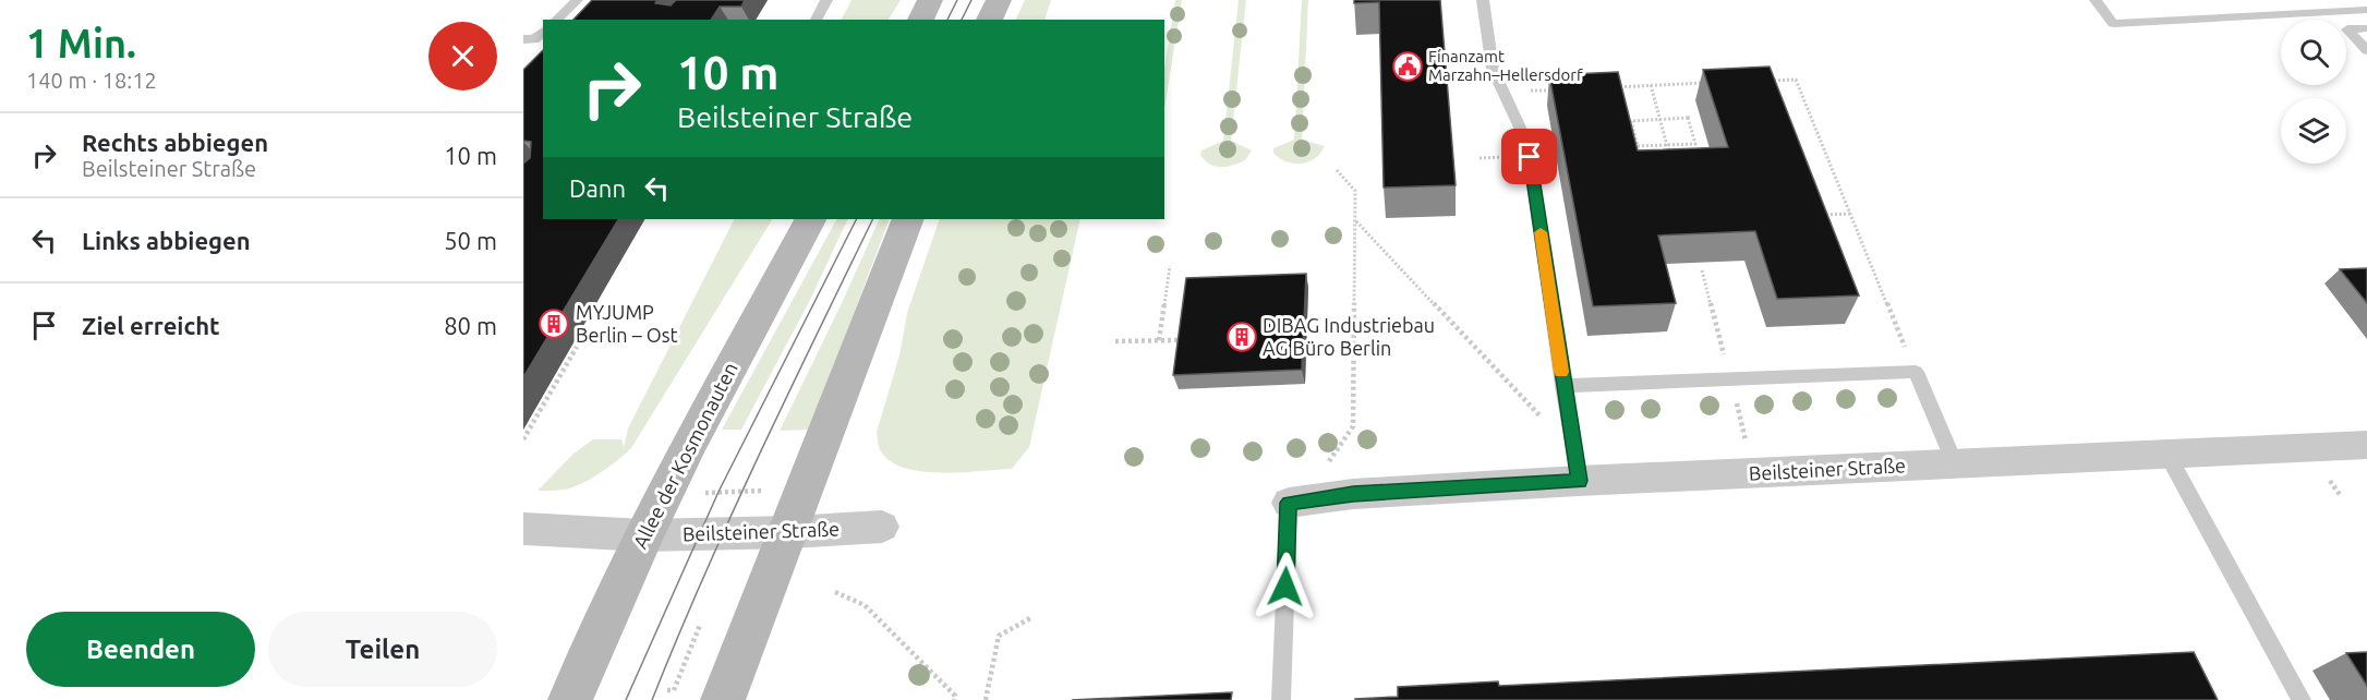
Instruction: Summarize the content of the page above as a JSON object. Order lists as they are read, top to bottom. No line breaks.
{"streets":{"main road":["Allee der Kosmonauten"],"street":["Beilsteiner Straße"]},"crossings":[["Allee der Kosmonauten","Beilsteiner Straße"]],"places":{"public building":["Finanzamt Marzahn–Hellersdorf"],"building":["MYJUMP Berlin – Ost","DIBAG Industriebau AG Büro Berlin"]},"page":{"heading":["1 Min.","140 m · 18:12"],"turn":["10 m","Beilsteiner Straße"],"list":[{"name":"Rechts abbiegen","note":"Beilsteiner Straße","value":"10 m"},{"name":"Links abbiegen","value":"50 m"},{"name":"Ziel erreicht","value":"80 m"}],"then":"Dann","buttons":["Beenden","Teilen"]}}
